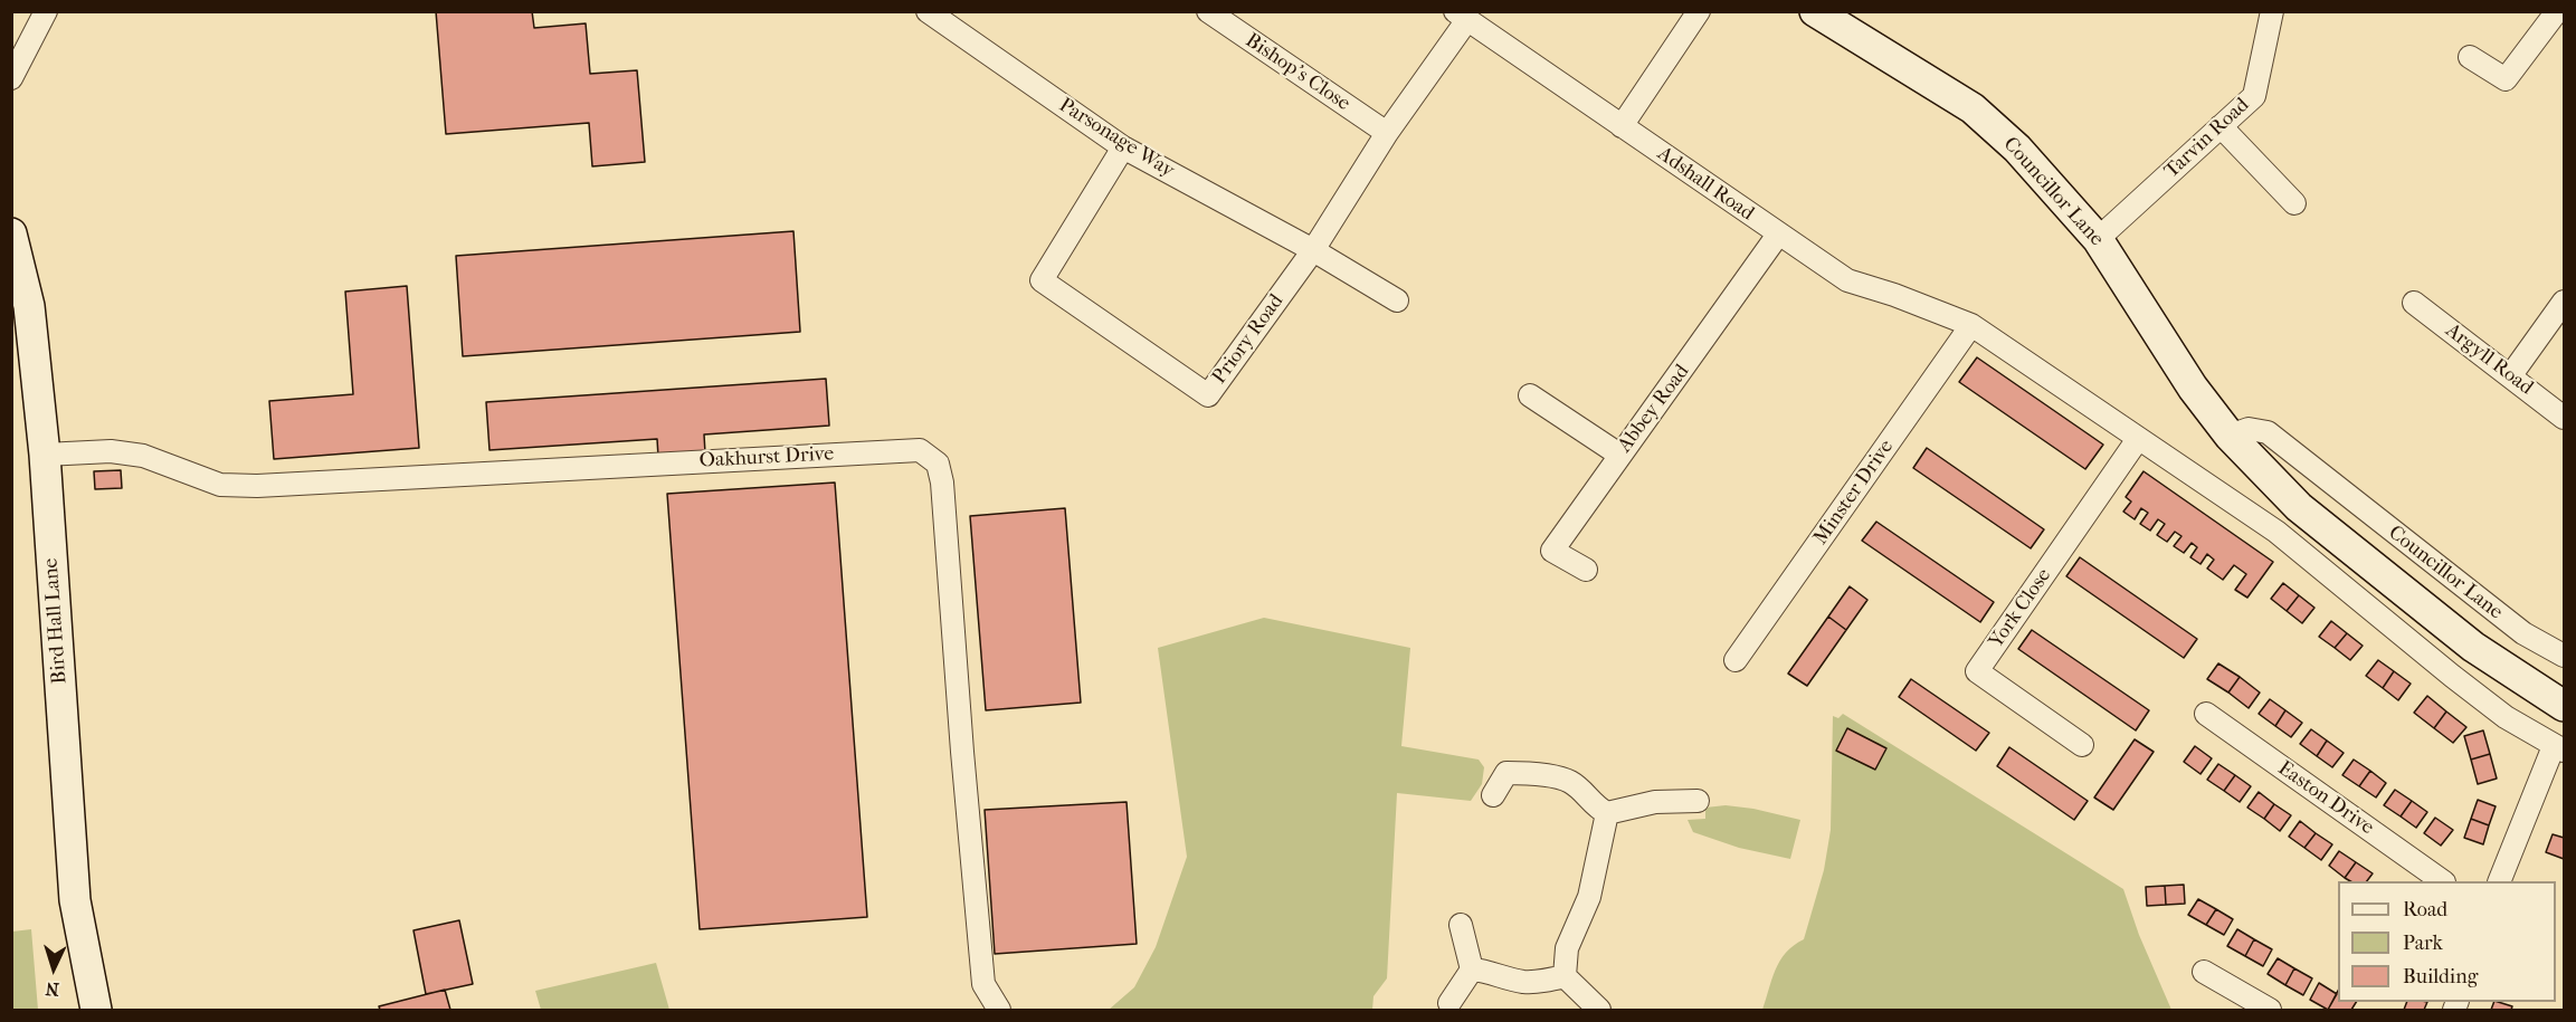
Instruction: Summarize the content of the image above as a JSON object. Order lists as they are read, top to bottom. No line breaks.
{"streets":{"street":["Bishop's Close","Parsonage Way","Tarvin Road","Adshall Road","Councillor Lane","Priory Road","Argyll Road","Abbey Road","Oakhurst Drive","Minster Drive","York Close","Bird Hall Lane","Easton Drive"]},"crossings":[["Bishop's Close","Priory Road"],["Parsonage Way","Priory Road"],["Tarvin Road","Councillor Lane"],["Adshall Road","Priory Road"],["Adshall Road","Abbey Road"],["Adshall Road","Minster Drive"],["Oakhurst Drive","Bird Hall Lane"]],"legend":["Road","Park","Building"],"north":"bottom"}
